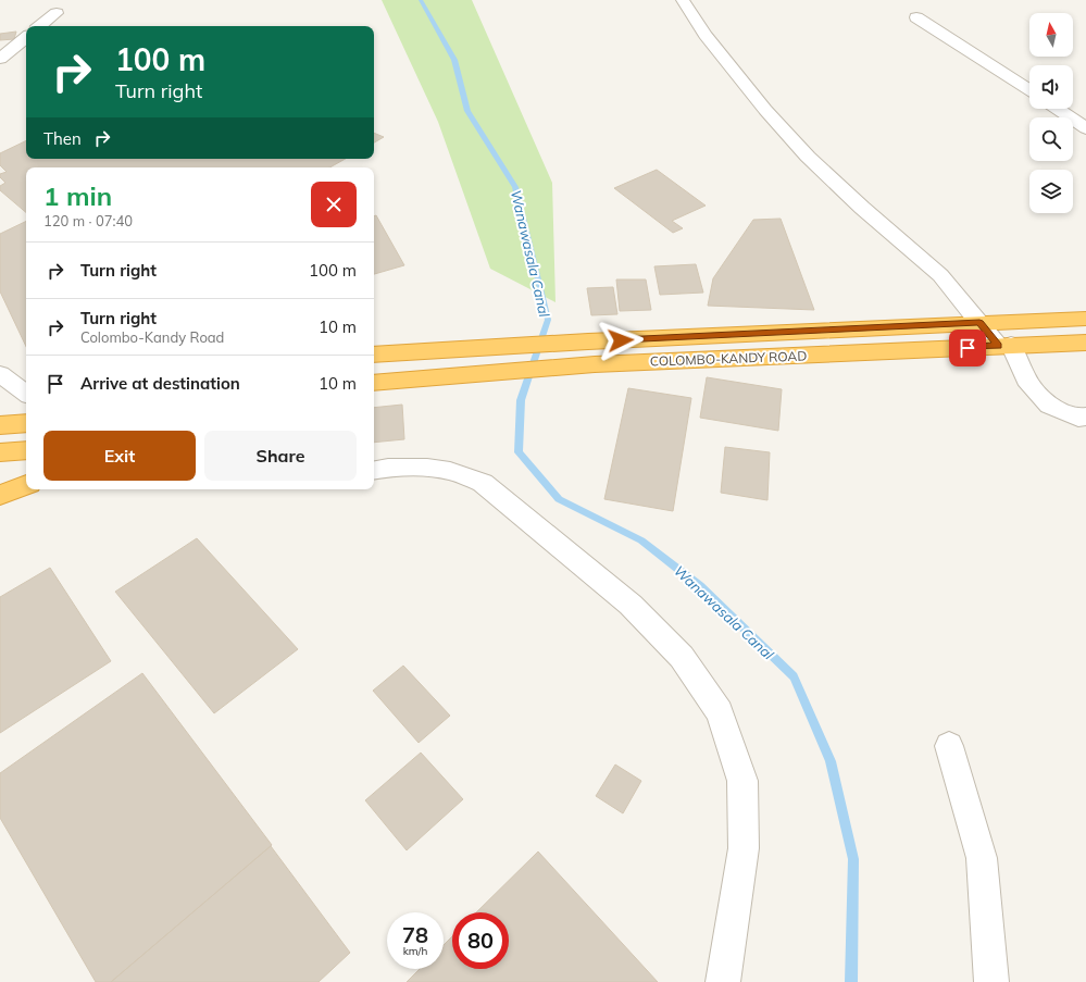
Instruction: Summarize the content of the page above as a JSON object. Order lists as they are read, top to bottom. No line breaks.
{"streets":{"highway":["COLOMBO-KANDY ROAD"]},"water":["Wanawasala Canal"],"north":"top","page":{"turn":["100 m","Turn right"],"then":"Then","heading":["1 min","120 m · 07:40"],"list":[{"name":"Turn right","value":"100 m"},{"name":"Turn right","note":"Colombo-Kandy Road","value":"10 m"},{"name":"Arrive at destination","value":"10 m"}],"buttons":["Exit","Share"],"speed":"78 km/h","limit":"80"}}
